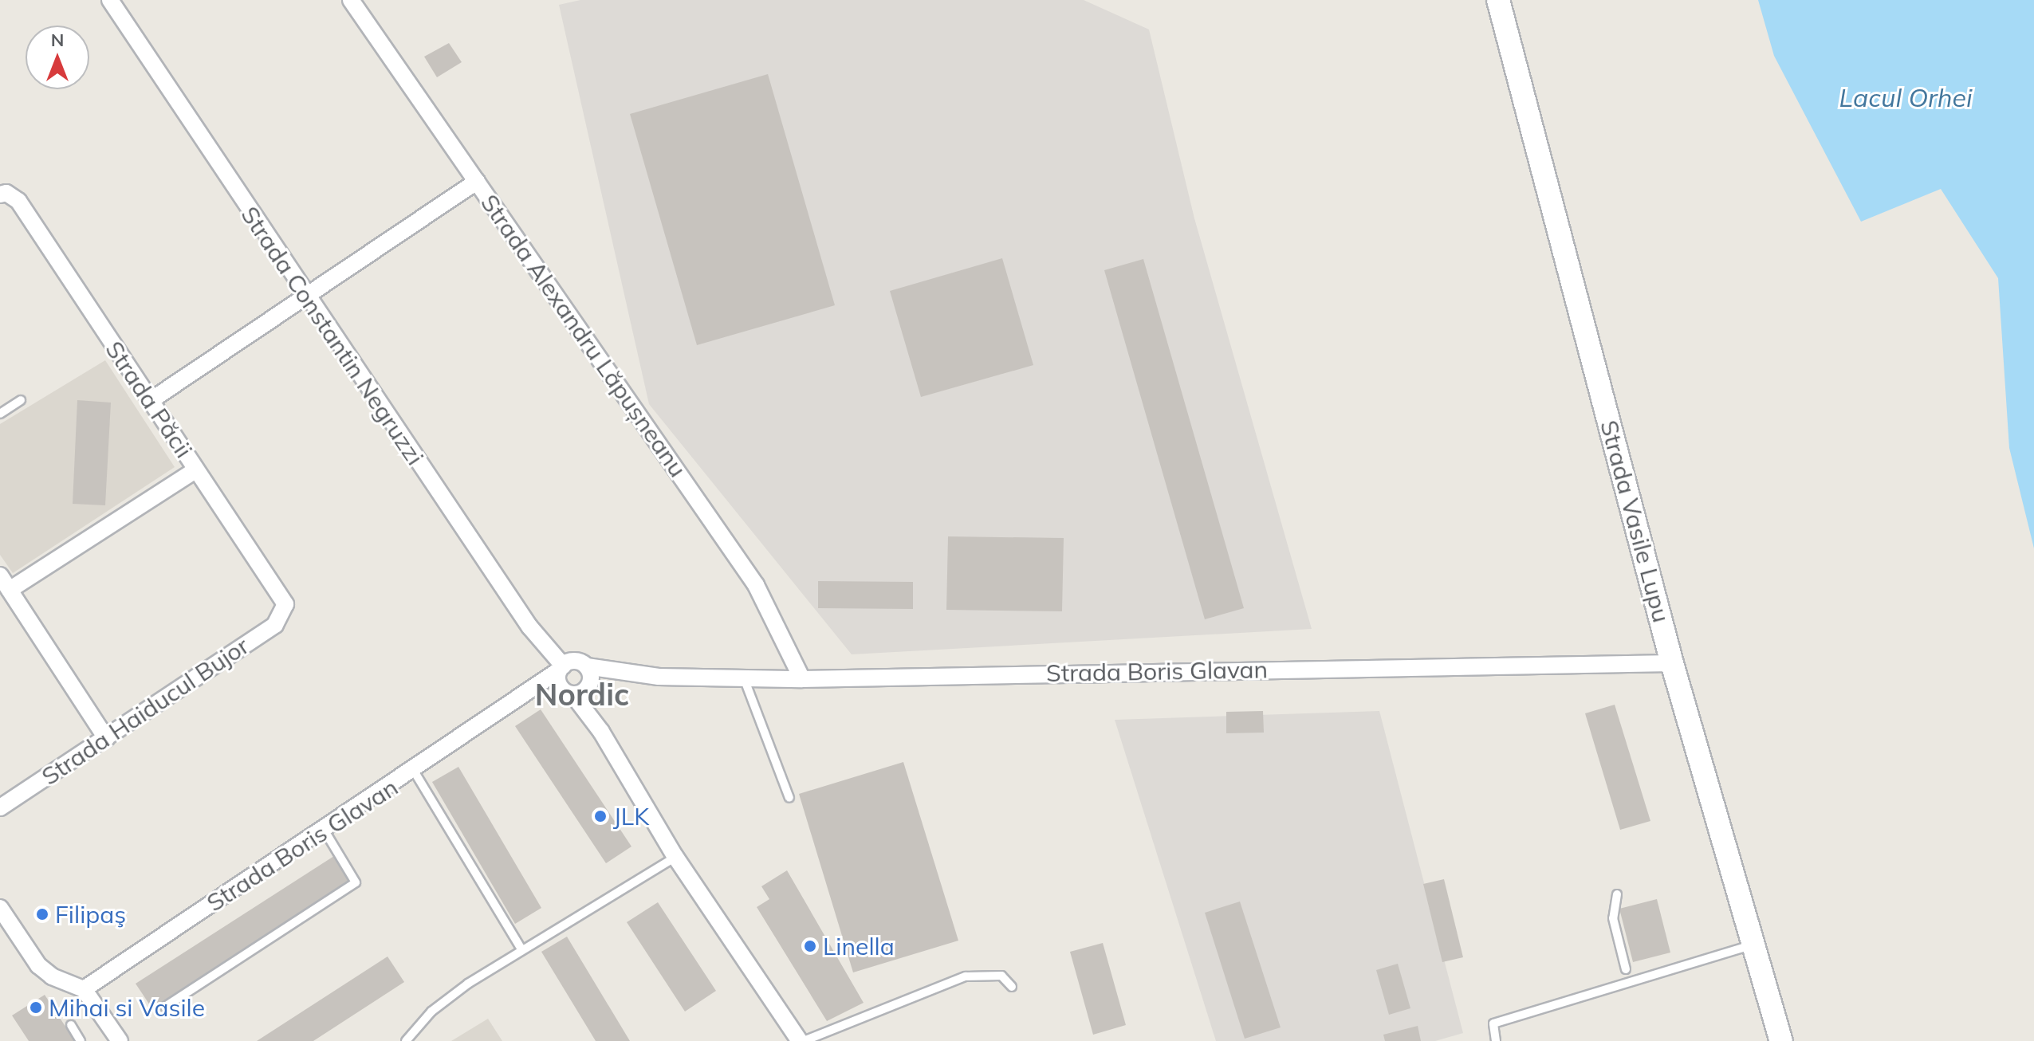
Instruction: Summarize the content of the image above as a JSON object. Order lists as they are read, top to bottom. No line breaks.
{"streets":{"main road":["Strada Vasile Lupu"],"street":["Strada Constantin Negruzzi","Strada Alexandru Lăpușneanu","Strada Păcii","Strada Boris Glavan","Strada Haiducul Bujor"]},"crossings":[["Strada Constantin Negruzzi","Strada Boris Glavan"],["Strada Alexandru Lăpușneanu","Strada Boris Glavan"],["Strada Păcii","Strada Haiducul Bujor"],["Strada Vasile Lupu","Strada Boris Glavan"]],"districts":["Nordic"],"water":["Lacul Orhei"],"places":["JLK","Filipaş","Linella","Mihai si Vasile"],"north":"top"}
